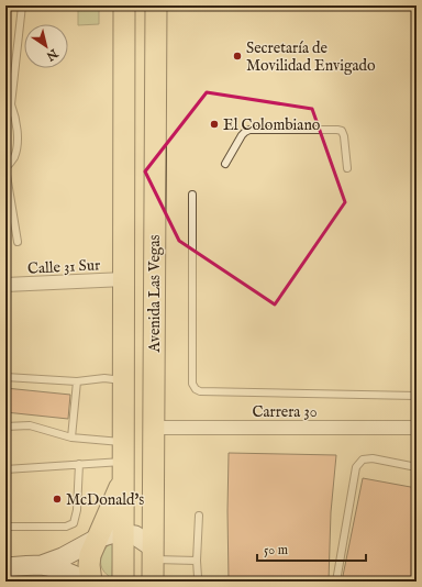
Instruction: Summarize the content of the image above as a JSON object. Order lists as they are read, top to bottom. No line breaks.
{"streets":{"main road":["Avenida Las Vegas"],"street":["Calle 31 Sur","Carrera 30"]},"crossings":[["Calle 31 Sur","Avenida Las Vegas"],["Avenida Las Vegas","Carrera 30"]],"places":["Secretaría de Movilidad Envigado","El Colombiano","McDonald's"],"scale_bar":"50 m","north":"bottom right"}
